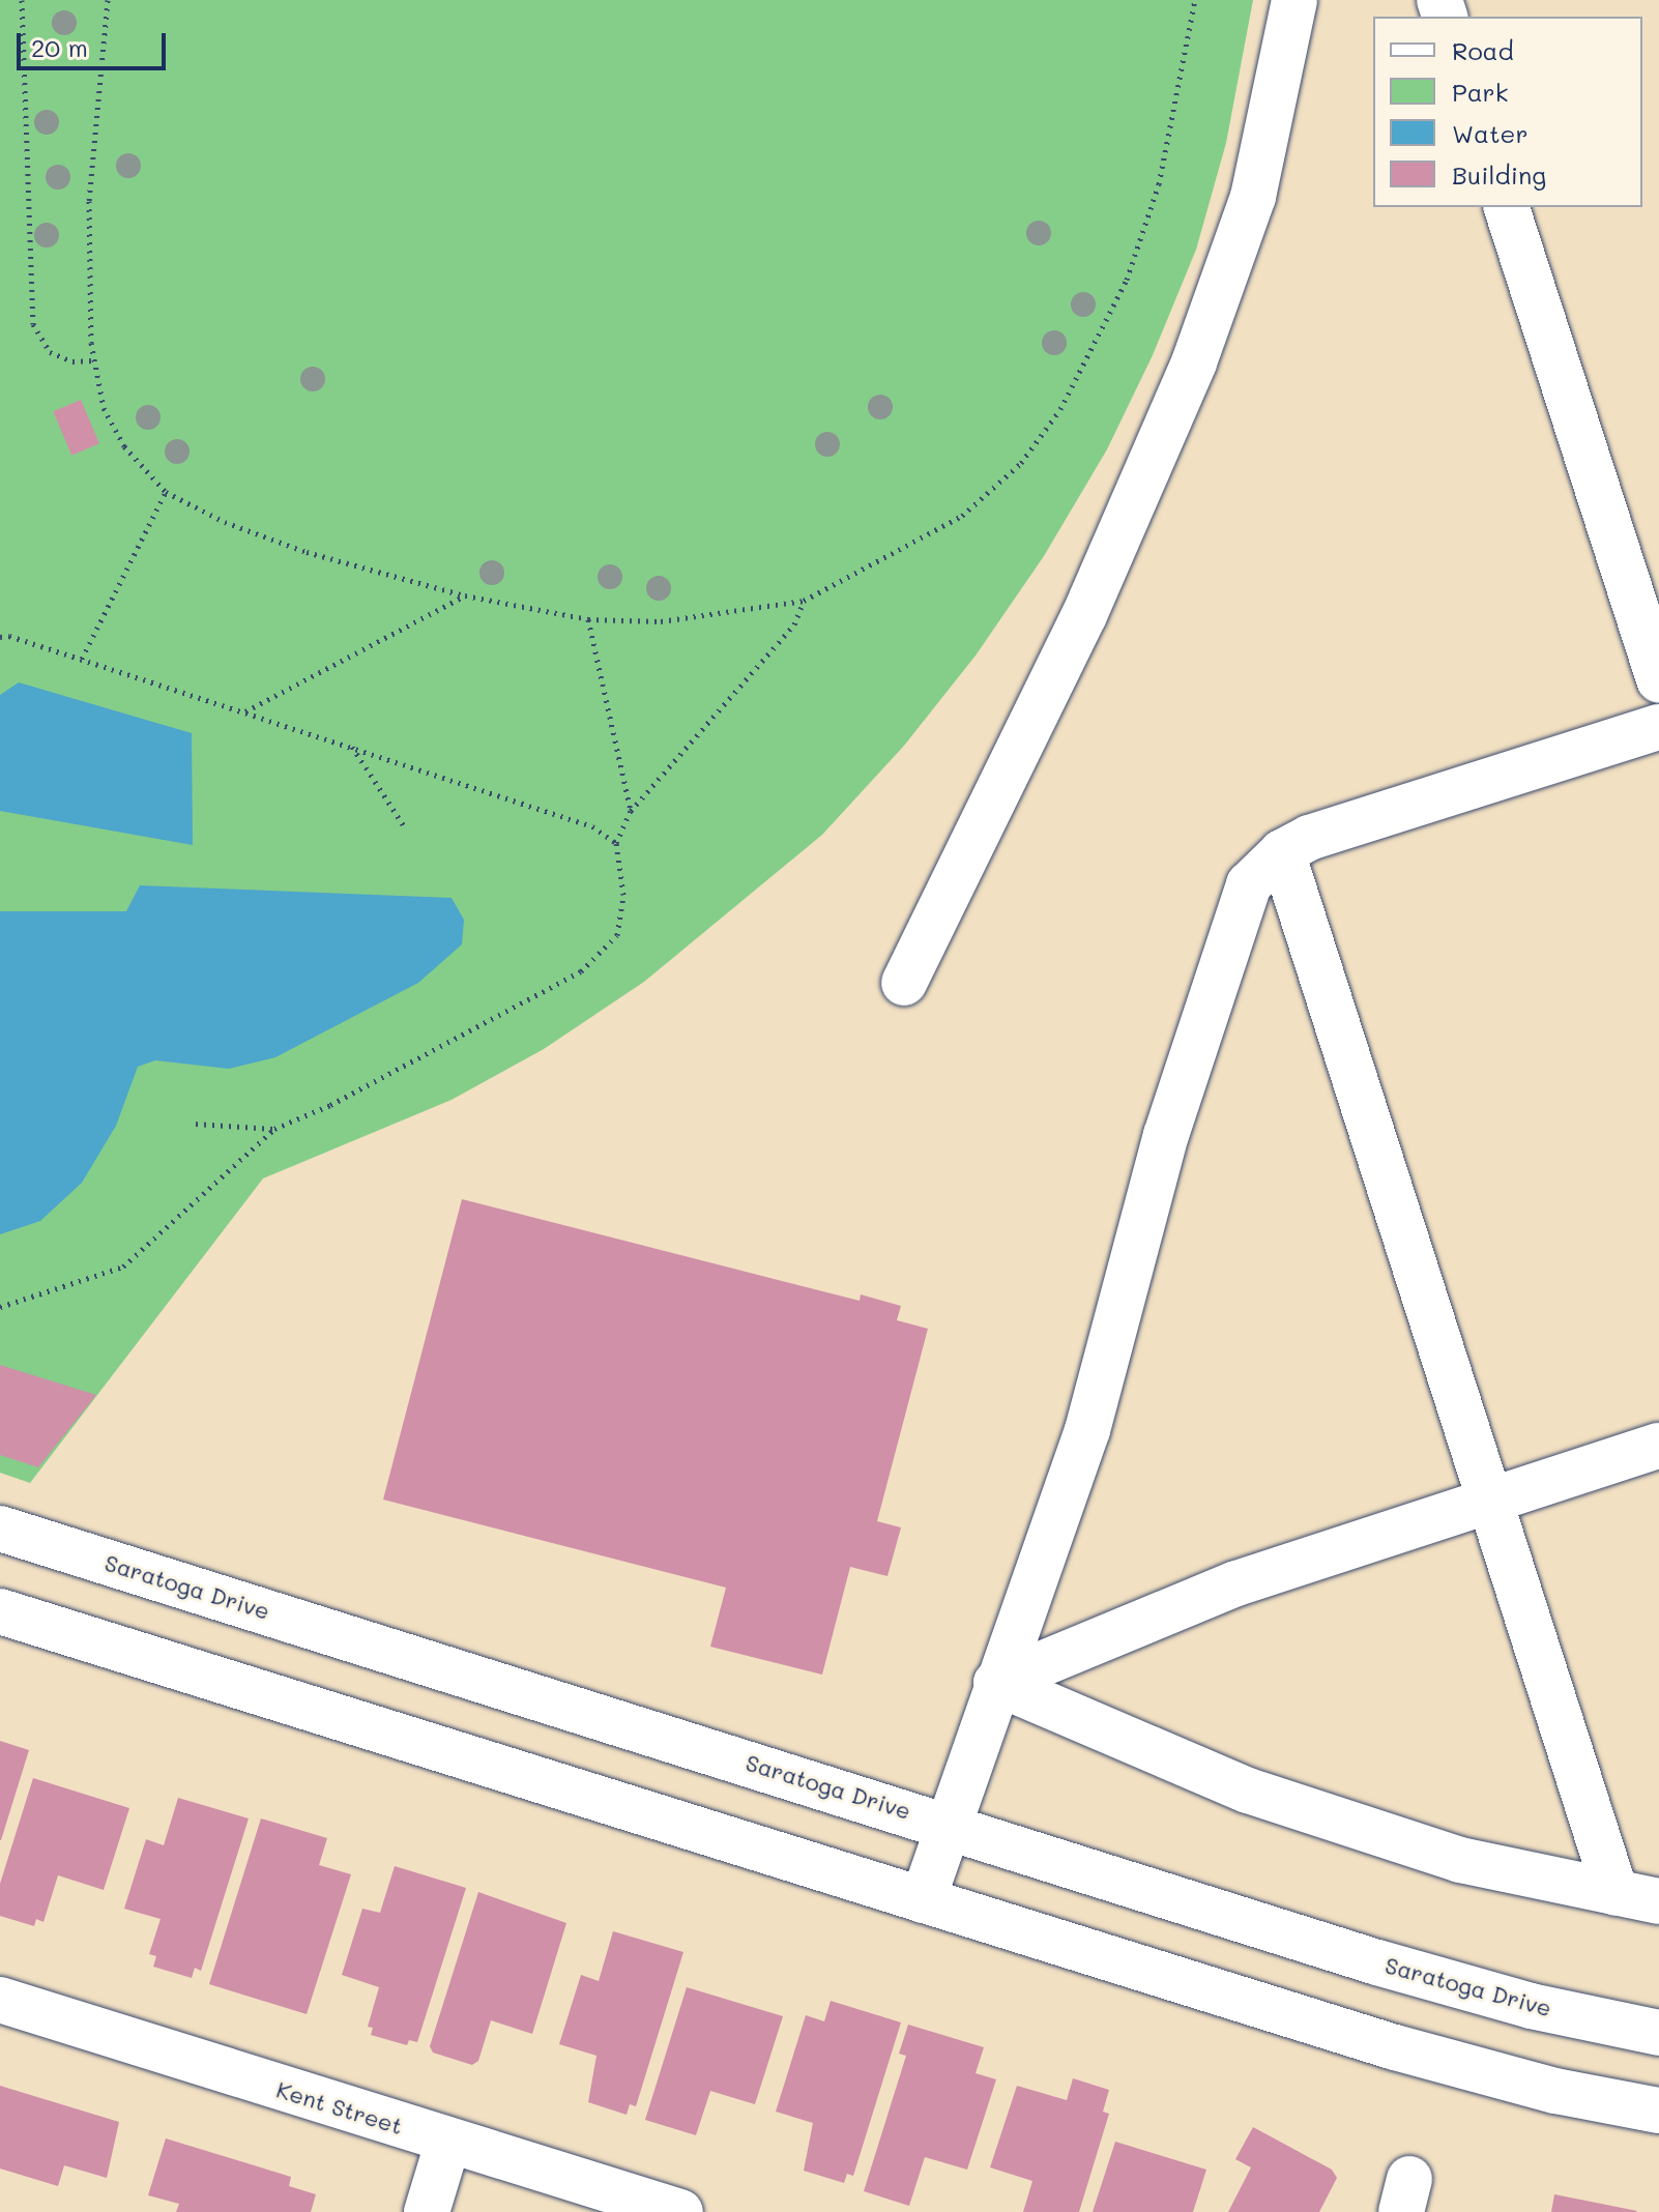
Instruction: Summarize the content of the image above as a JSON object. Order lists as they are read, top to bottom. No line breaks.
{"streets":{"main road":["Saratoga Drive","Kent Street"]},"legend":["Road","Park","Water","Building"],"scale_bar":"20 m"}
